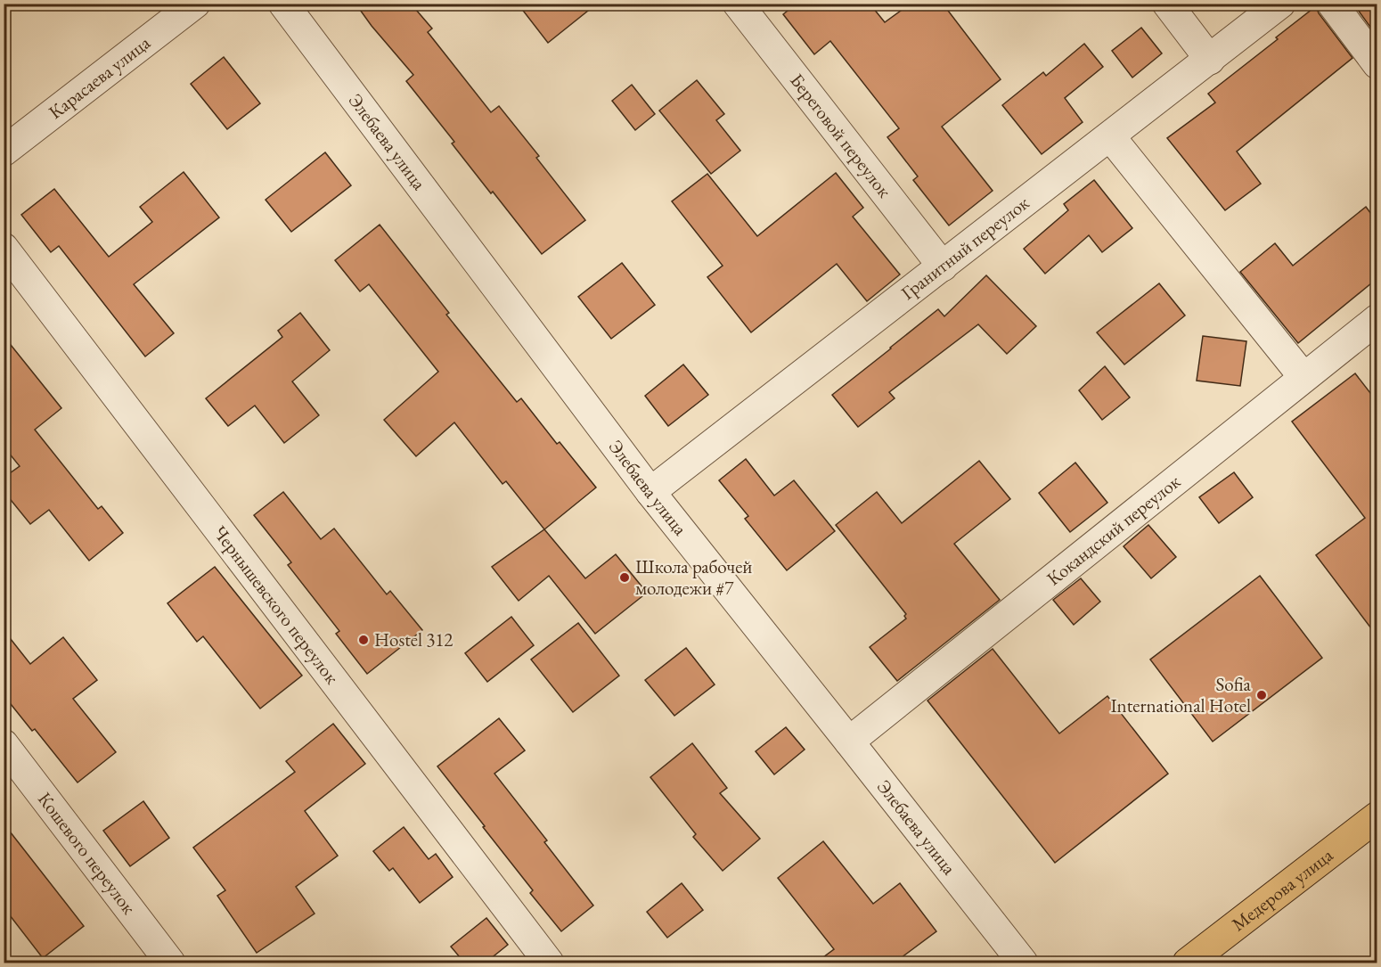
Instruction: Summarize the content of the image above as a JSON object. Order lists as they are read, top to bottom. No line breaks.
{"streets":{"main road":["Медерова улица"],"street":["Карасаева улица","Береговой переулок","Элебаева улица","Гранитный переулок","Кокандский переулок","Чернышевского переулок","Кошевого переулок"]},"crossings":[["Береговой переулок","Гранитный переулок"],["Элебаева улица","Гранитный переулок"],["Элебаева улица","Кокандский переулок"]],"places":["Школа рабочей молодежи #7","Hostel 312","Sofia International Hotel"]}
